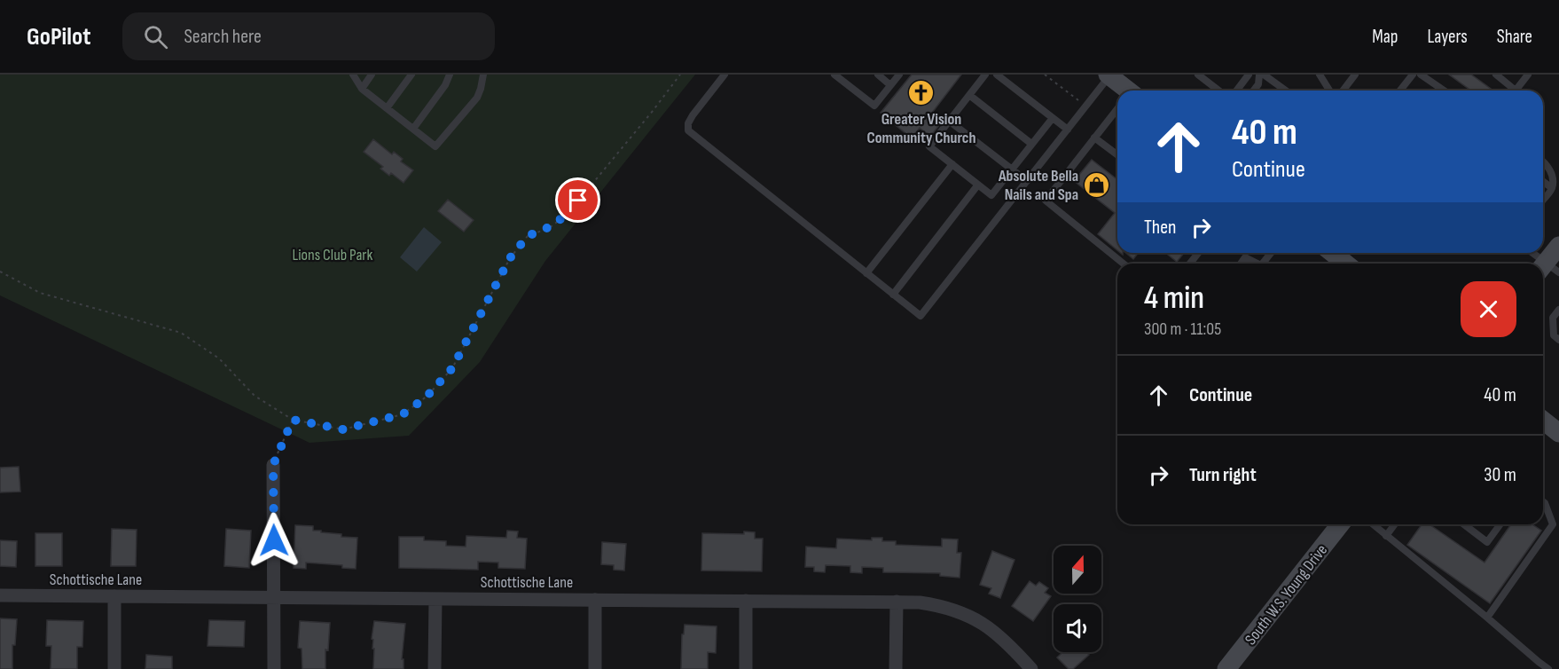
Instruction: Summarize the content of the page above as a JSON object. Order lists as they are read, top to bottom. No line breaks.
{"streets":{"main road":["South W.S. Young Drive"],"street":["Schottische Lane"]},"parks":["Lions Club Park"],"places":{"church":["Greater Vision Community Church"],"shop":["Absolute Bella Nails and Spa"]},"north":"top","page":{"header":"GoPilot","search":"Search here","nav":["Map","Layers","Share"],"turn":["40 m","Continue"],"then":"Then","heading":["4 min","300 m · 11:05"],"list":[{"name":"Continue","value":"40 m"},{"name":"Turn right","value":"30 m"}]}}
